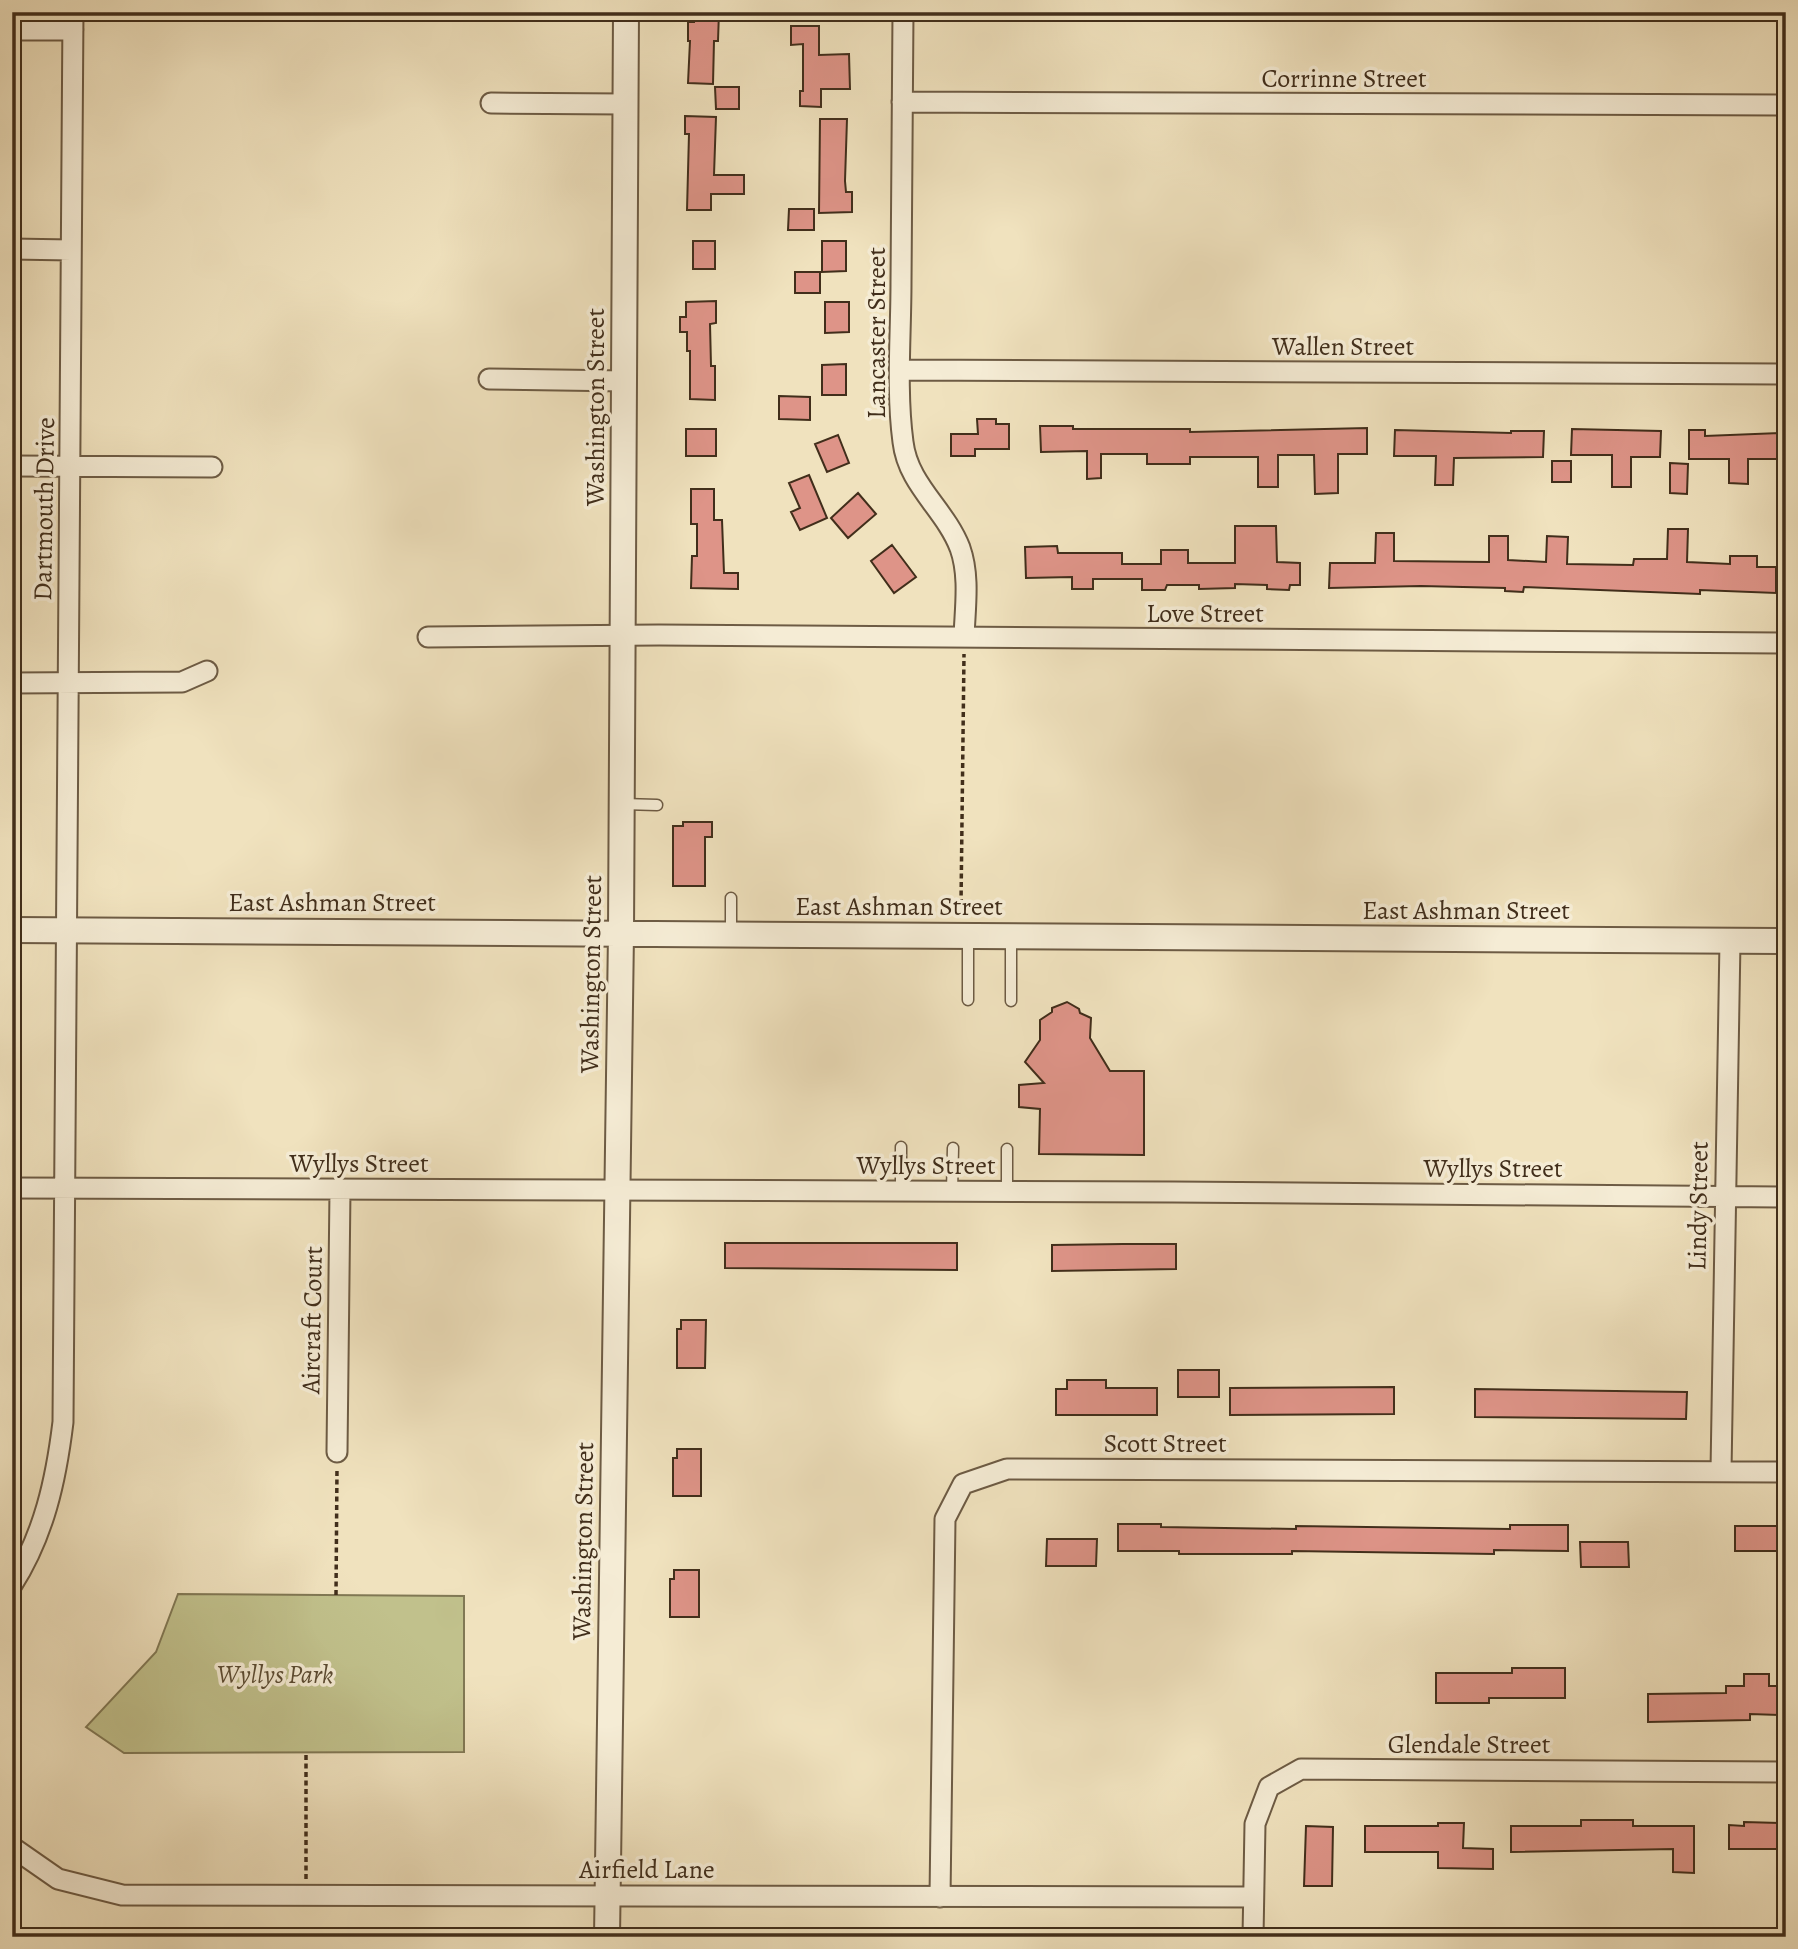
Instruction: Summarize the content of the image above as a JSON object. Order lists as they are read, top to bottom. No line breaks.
{"streets":{"street":["Corrinne Street","Lancaster Street","Wallen Street","Washington Street","Dartmouth Drive","Love Street","East Ashman Street","Wyllys Street","Lindy Street","Aircraft Court","Scott Street","Glendale Street","Airfield Lane"]},"crossings":[["Corrinne Street","Lancaster Street"],["Lancaster Street","Wallen Street"],["Lancaster Street","Love Street"],["Washington Street","Love Street"],["Washington Street","East Ashman Street"],["Washington Street","Wyllys Street"],["Washington Street","Airfield Lane"],["Dartmouth Drive","East Ashman Street"],["Dartmouth Drive","Wyllys Street"],["East Ashman Street","Lindy Street"],["Wyllys Street","Lindy Street"],["Wyllys Street","Aircraft Court"],["Lindy Street","Scott Street"],["Scott Street","Airfield Lane"],["Glendale Street","Airfield Lane"]],"parks":["Wyllys Park"]}
